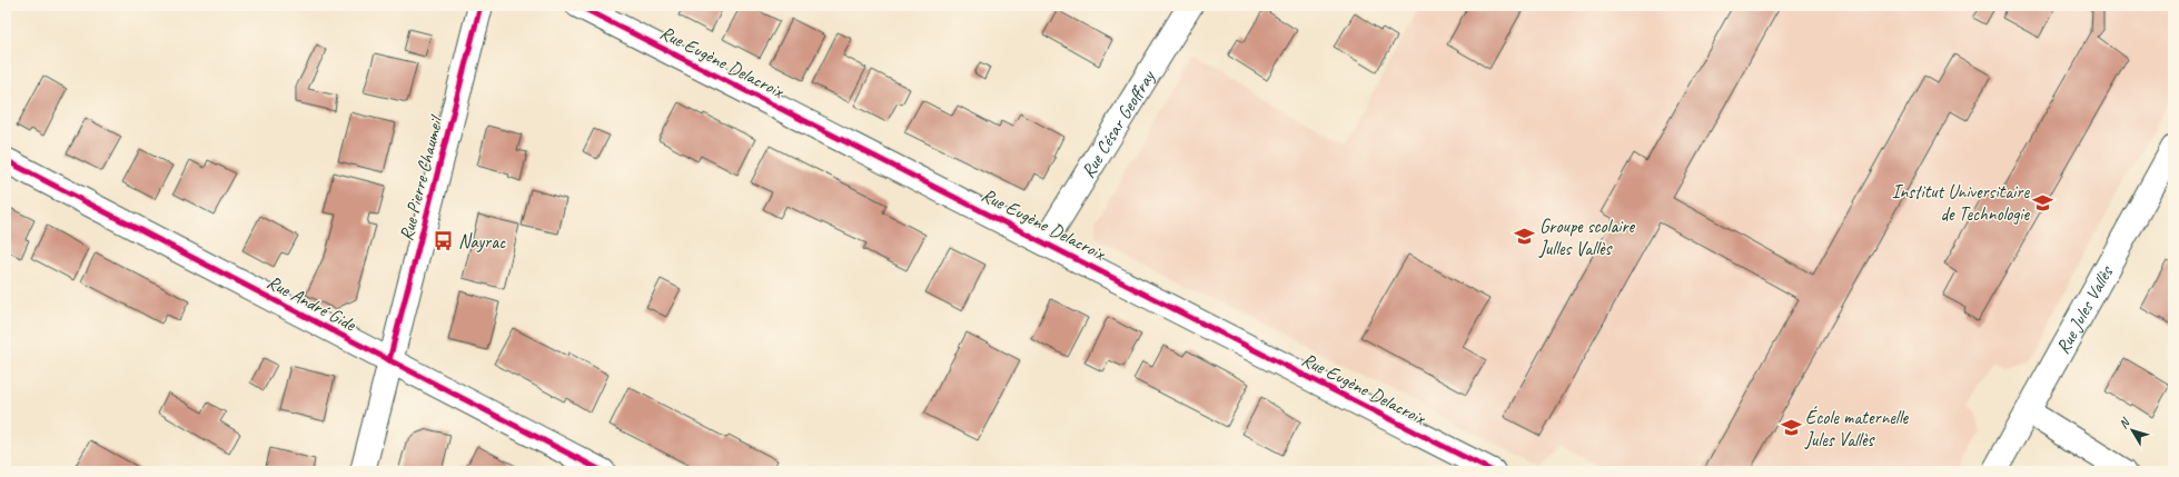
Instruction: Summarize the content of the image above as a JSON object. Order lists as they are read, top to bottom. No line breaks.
{"streets":{"street":["Rue Eugène Delacroix","Rue César Geoffray","Rue Pierre Chaumeil","Rue André Gide","Rue Jules Vallès"]},"crossings":[["Rue Eugène Delacroix","Rue César Geoffray"],["Rue Pierre Chaumeil","Rue André Gide"]],"places":{"school or university":["Institut Universitaire de Technologie","Groupe scolaire Julles Vallès","École maternelle Jules Vallès"],"bus stop":["Nayrac"]},"north":"top left"}
